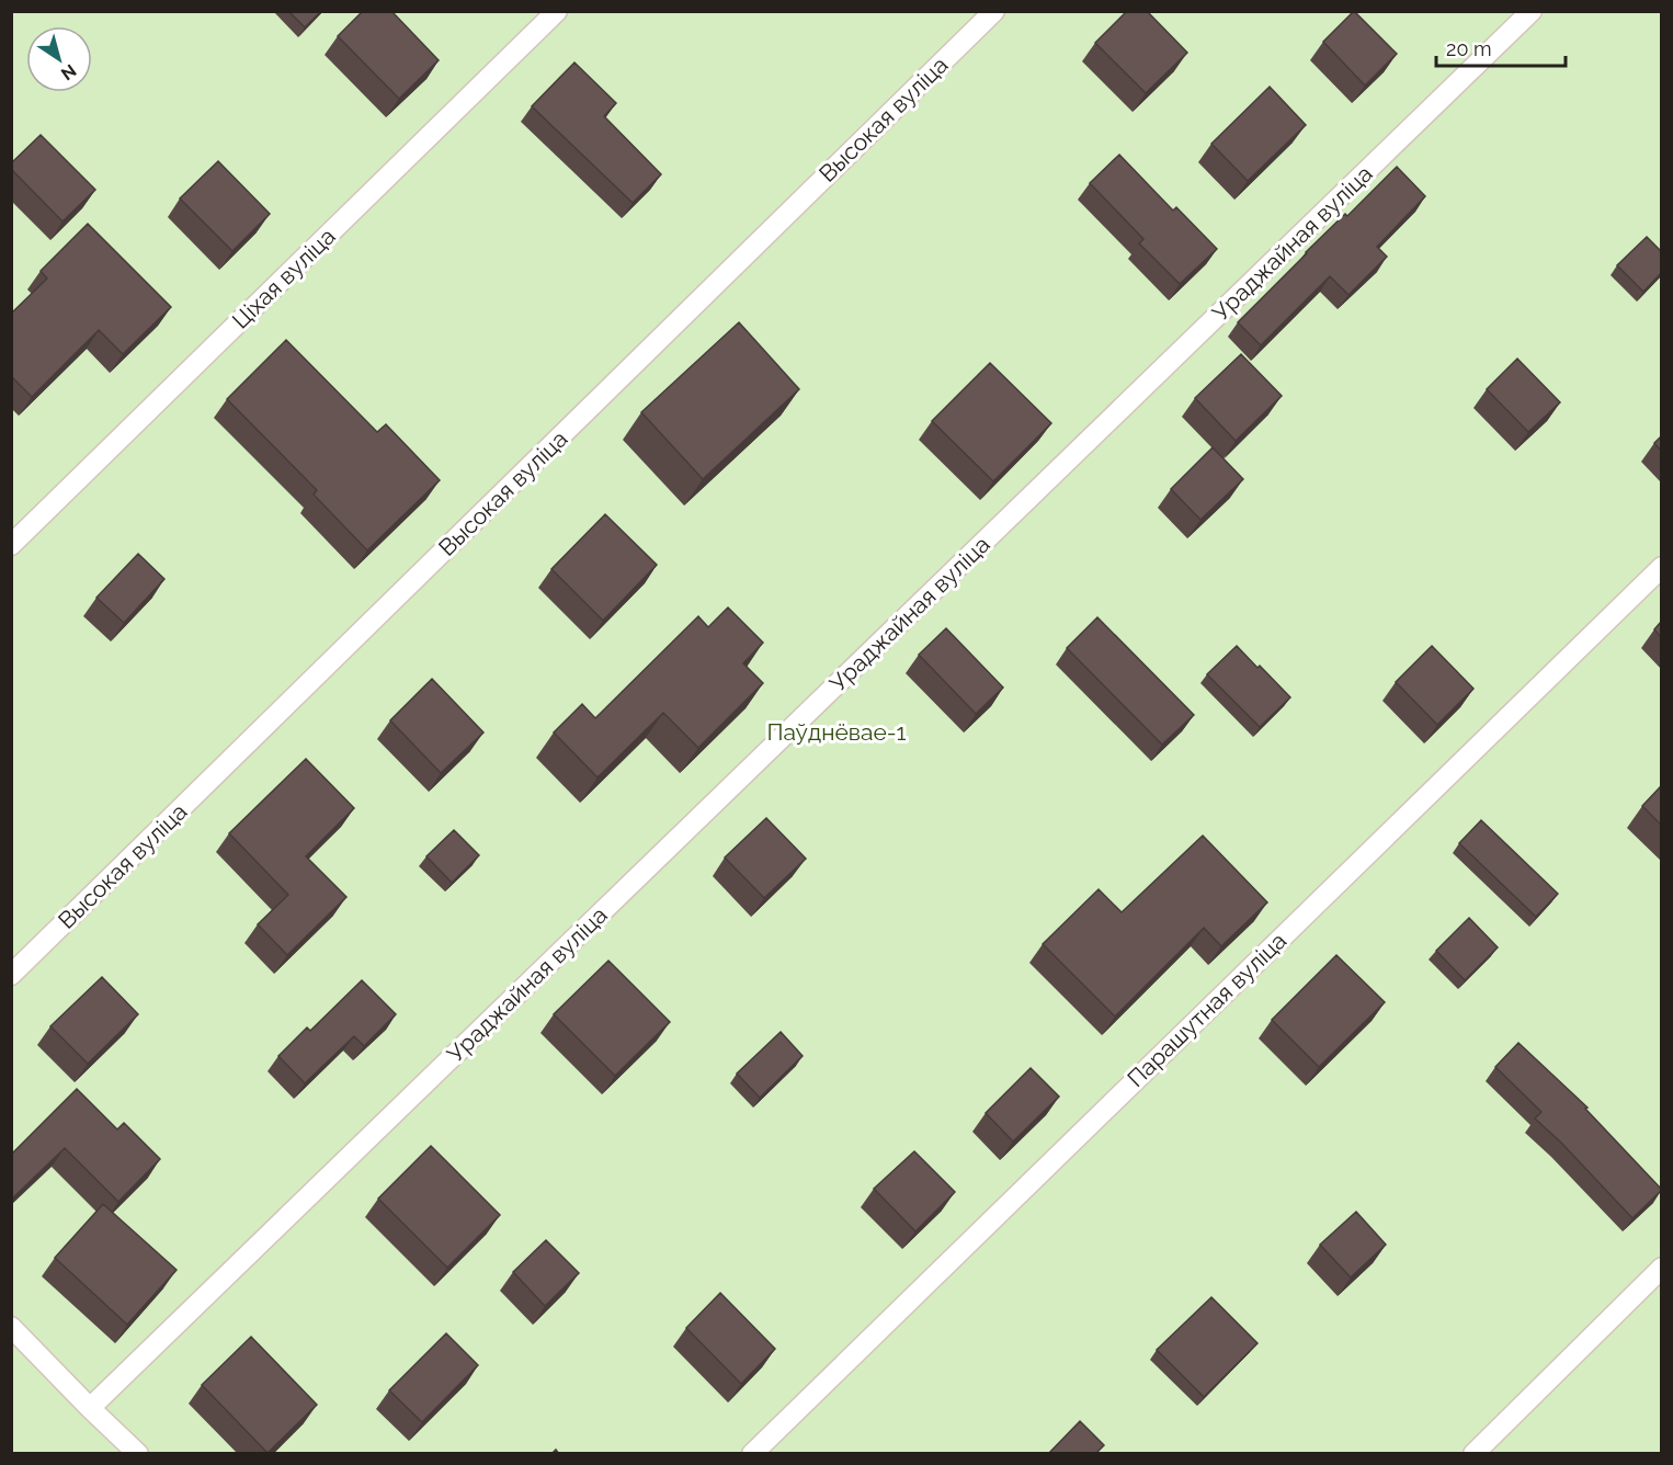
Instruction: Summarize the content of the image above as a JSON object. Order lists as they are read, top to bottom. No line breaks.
{"streets":{"lane":["Высокая вуліца","Ураджайная вуліца","Ціхая вуліца","Парашутная вуліца"]},"parks":["Паўднёвае-1"],"scale_bar":"20 m","north":"bottom right"}
